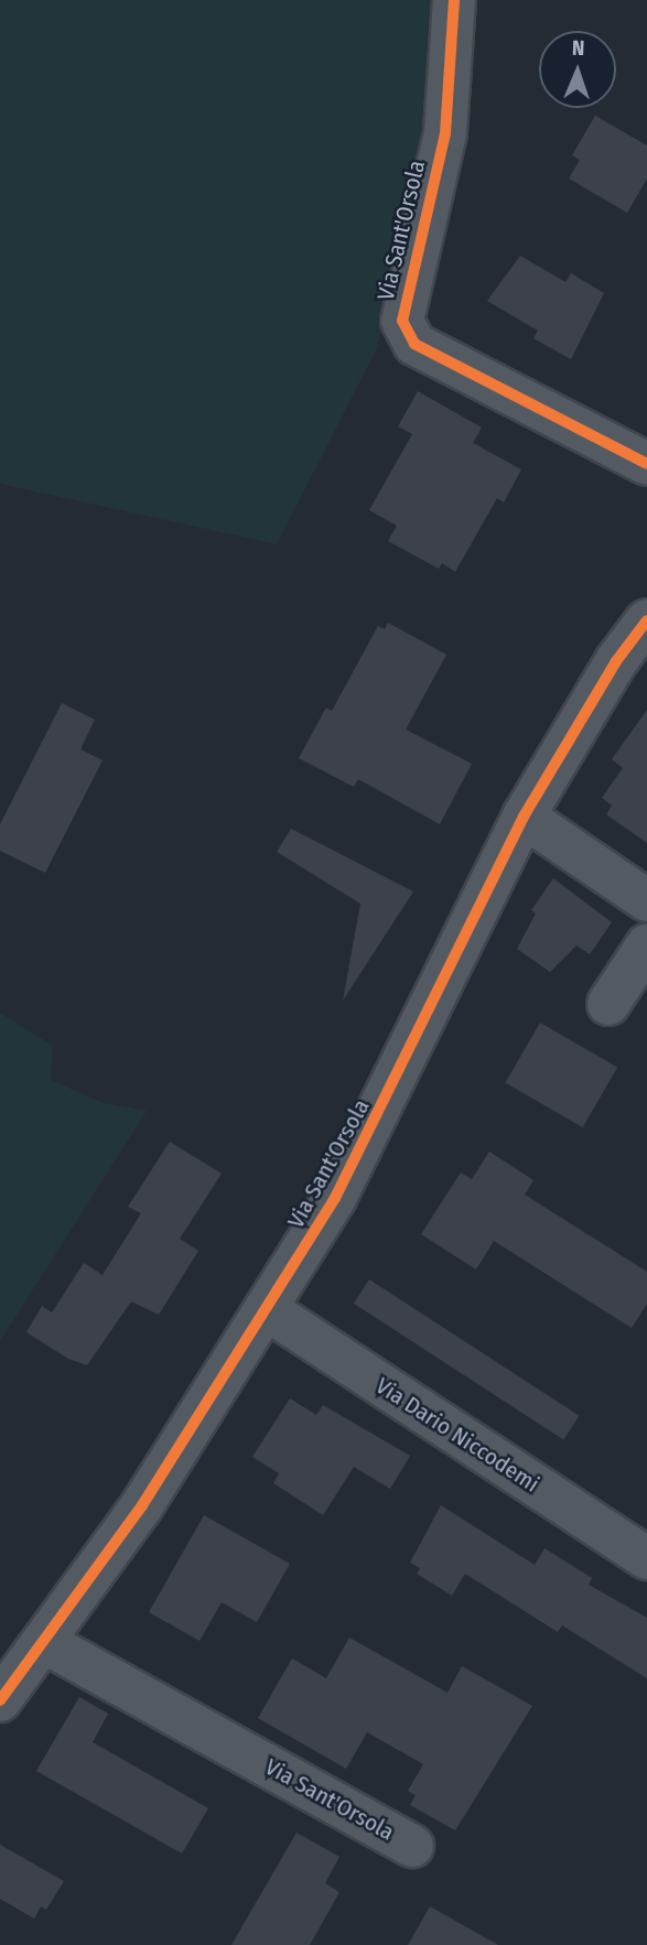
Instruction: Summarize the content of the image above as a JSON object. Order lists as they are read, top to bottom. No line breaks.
{"streets":{"street":["Via Sant'Orsola","Via Dario Niccodemi"]},"crossings":[["Via Sant'Orsola","Via Dario Niccodemi"]],"north":"top"}
